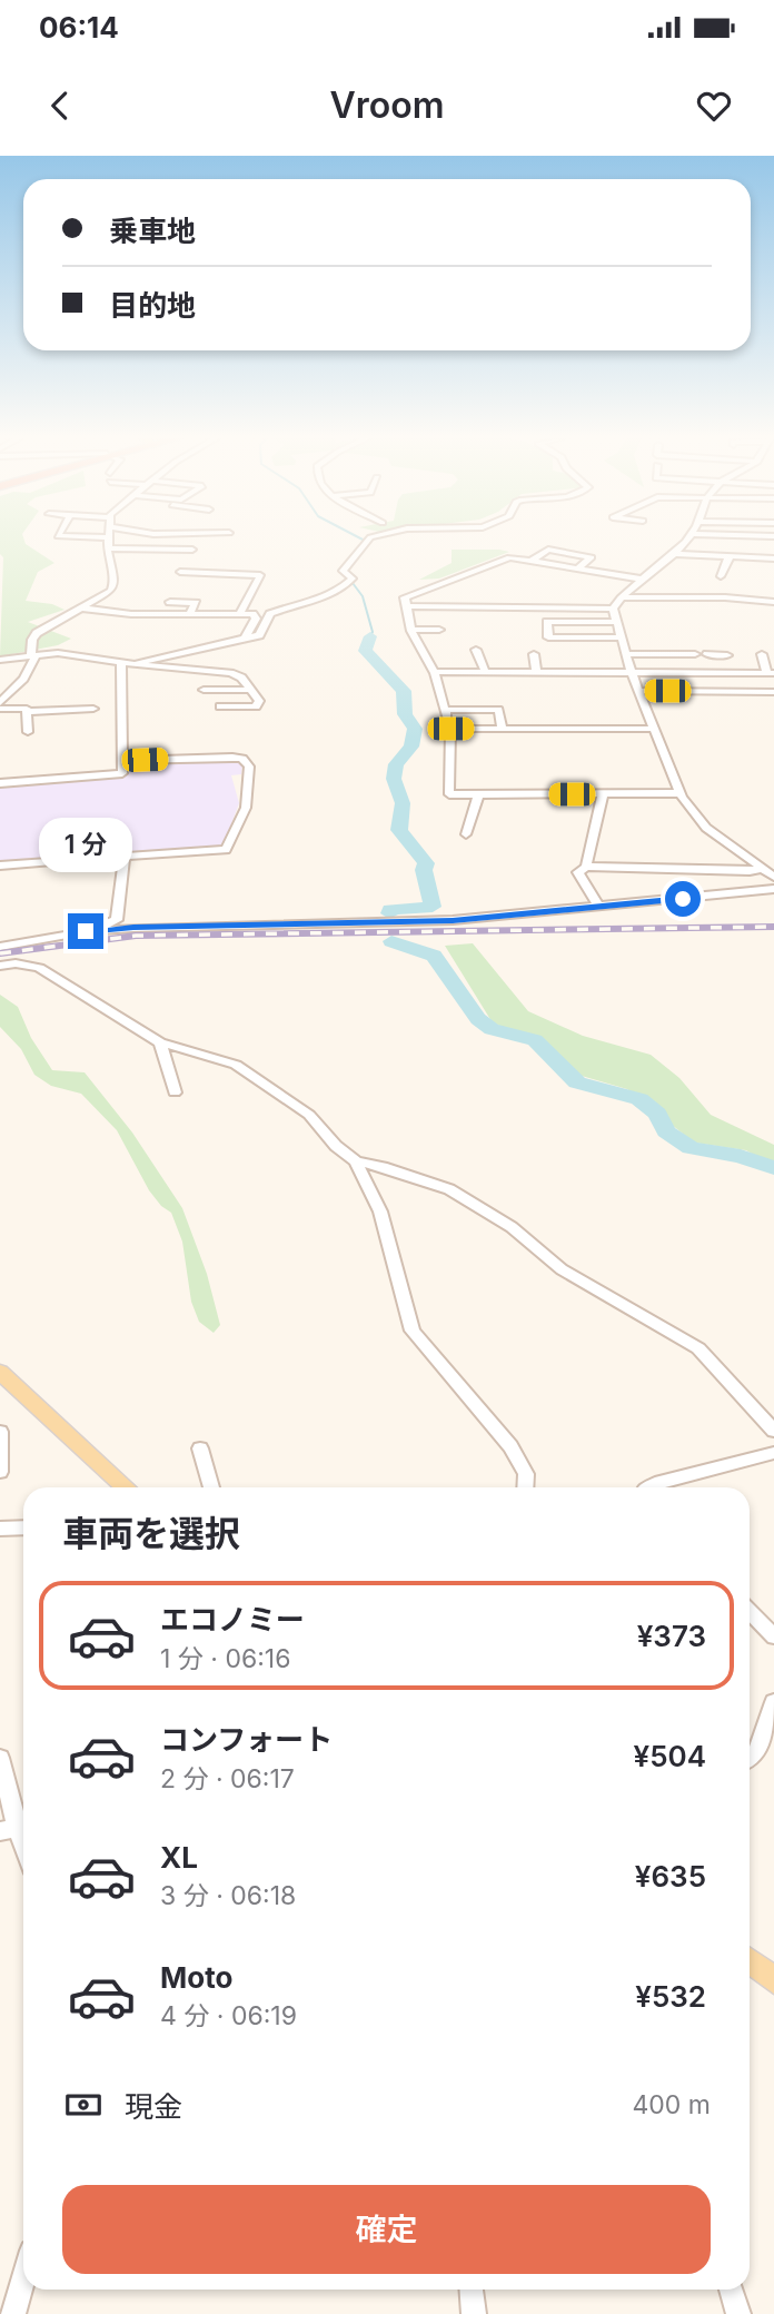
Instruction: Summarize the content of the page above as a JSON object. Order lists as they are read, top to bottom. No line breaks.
{"page":{"status":"06:14","header":"Vroom","banner":["乗車地","目的地"],"bubble":"1 分","heading":"車両を選択","list":[{"name":"エコノミー","note":"1 分 · 06:16","value":"¥373"},{"name":"コンフォート","note":"2 分 · 06:17","value":"¥504"},{"name":"XL","note":"3 分 · 06:18","value":"¥635"},{"name":"Moto","note":"4 分 · 06:19","value":"¥532"}],"pay":["現金","400 m"],"buttons":"確定"}}
